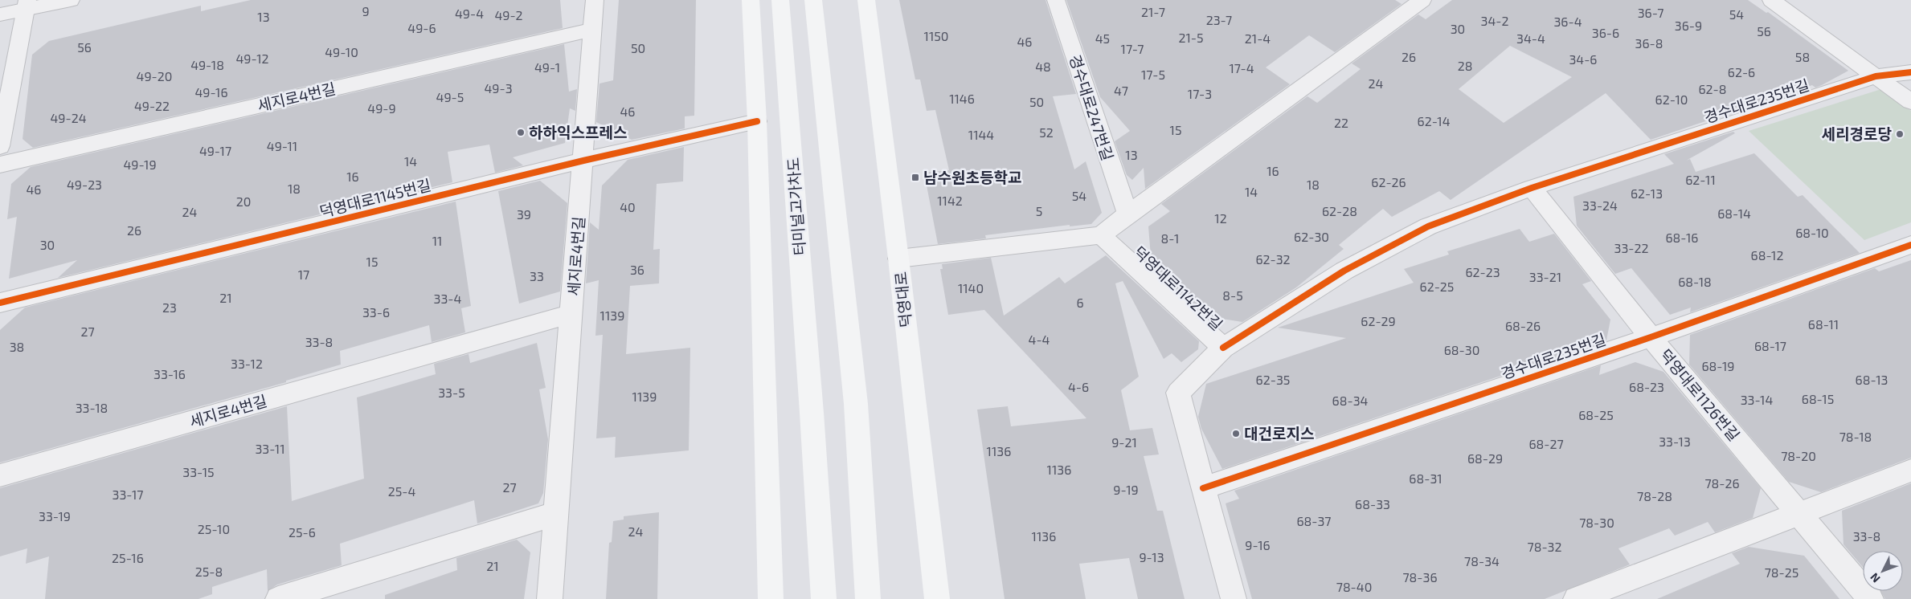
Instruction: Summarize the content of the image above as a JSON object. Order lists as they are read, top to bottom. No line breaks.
{"streets":{"main road":["터미널고가차도","덕영대로"],"street":["세지로4번길","경수대로235번길","경수대로247번길","덕영대로1145번길","덕영대로1142번길","덕영대로1126번길"]},"crossings":[["세지로4번길","덕영대로1145번길"],["경수대로235번길","덕영대로1142번길"],["경수대로235번길","덕영대로1126번길"]],"places":{"other":["하하익스프레스","세리경로당","대건로지스"],"transit":["남수원초등학교"]},"house_numbers":["9","21-7","36-7","49-4","54","49-2","13","23-7","34-2","36-4","36-9","49-6","30","56","36-6","1150","21-5","45","21-4","34-4","46","36-8","56","50","17-7","49-10","26","58","49-12","34-6","49-18","28","48","49-1","17-4","62-6","17-5","49-20","24","49-3","62-8","47","49-16","17-3","49-5","1146","62-10","50","49-22","49-9","46","49-24","62-14","22","15","52","1144","49-11","49-17","13","14","49-19","16","16","62-11","62-26","49-23","18","18","46","14","62-13","54","1142","20","33-24","40","5","62-28","24","68-14","39","12","26","68-10","62-30","68-16","8-1","11","30","33-22","68-12","62-32","15","36","62-23","17","33","33-21","68-18","62-25","1140","8-5","21","33-4","6","23","33-6","1139","62-29","68-11","68-26","27","4-4","33-8","68-17","38","68-30","33-12","68-19","33-16","62-35","68-13","4-6","68-23","33-5","1139","68-15","33-14","68-34","33-18","68-25","78-18","33-13","9-21","68-27","33-11","1136","78-20","68-29","1136","33-15","68-31","78-26","27","9-19","25-4","33-17","78-28","68-33","33-19","68-37","78-30","25-10","24","25-6","1136","33-8","9-16","78-32","9-13","25-16","78-34","21","25-8","78-25","78-36","78-40"],"north":"bottom left"}
